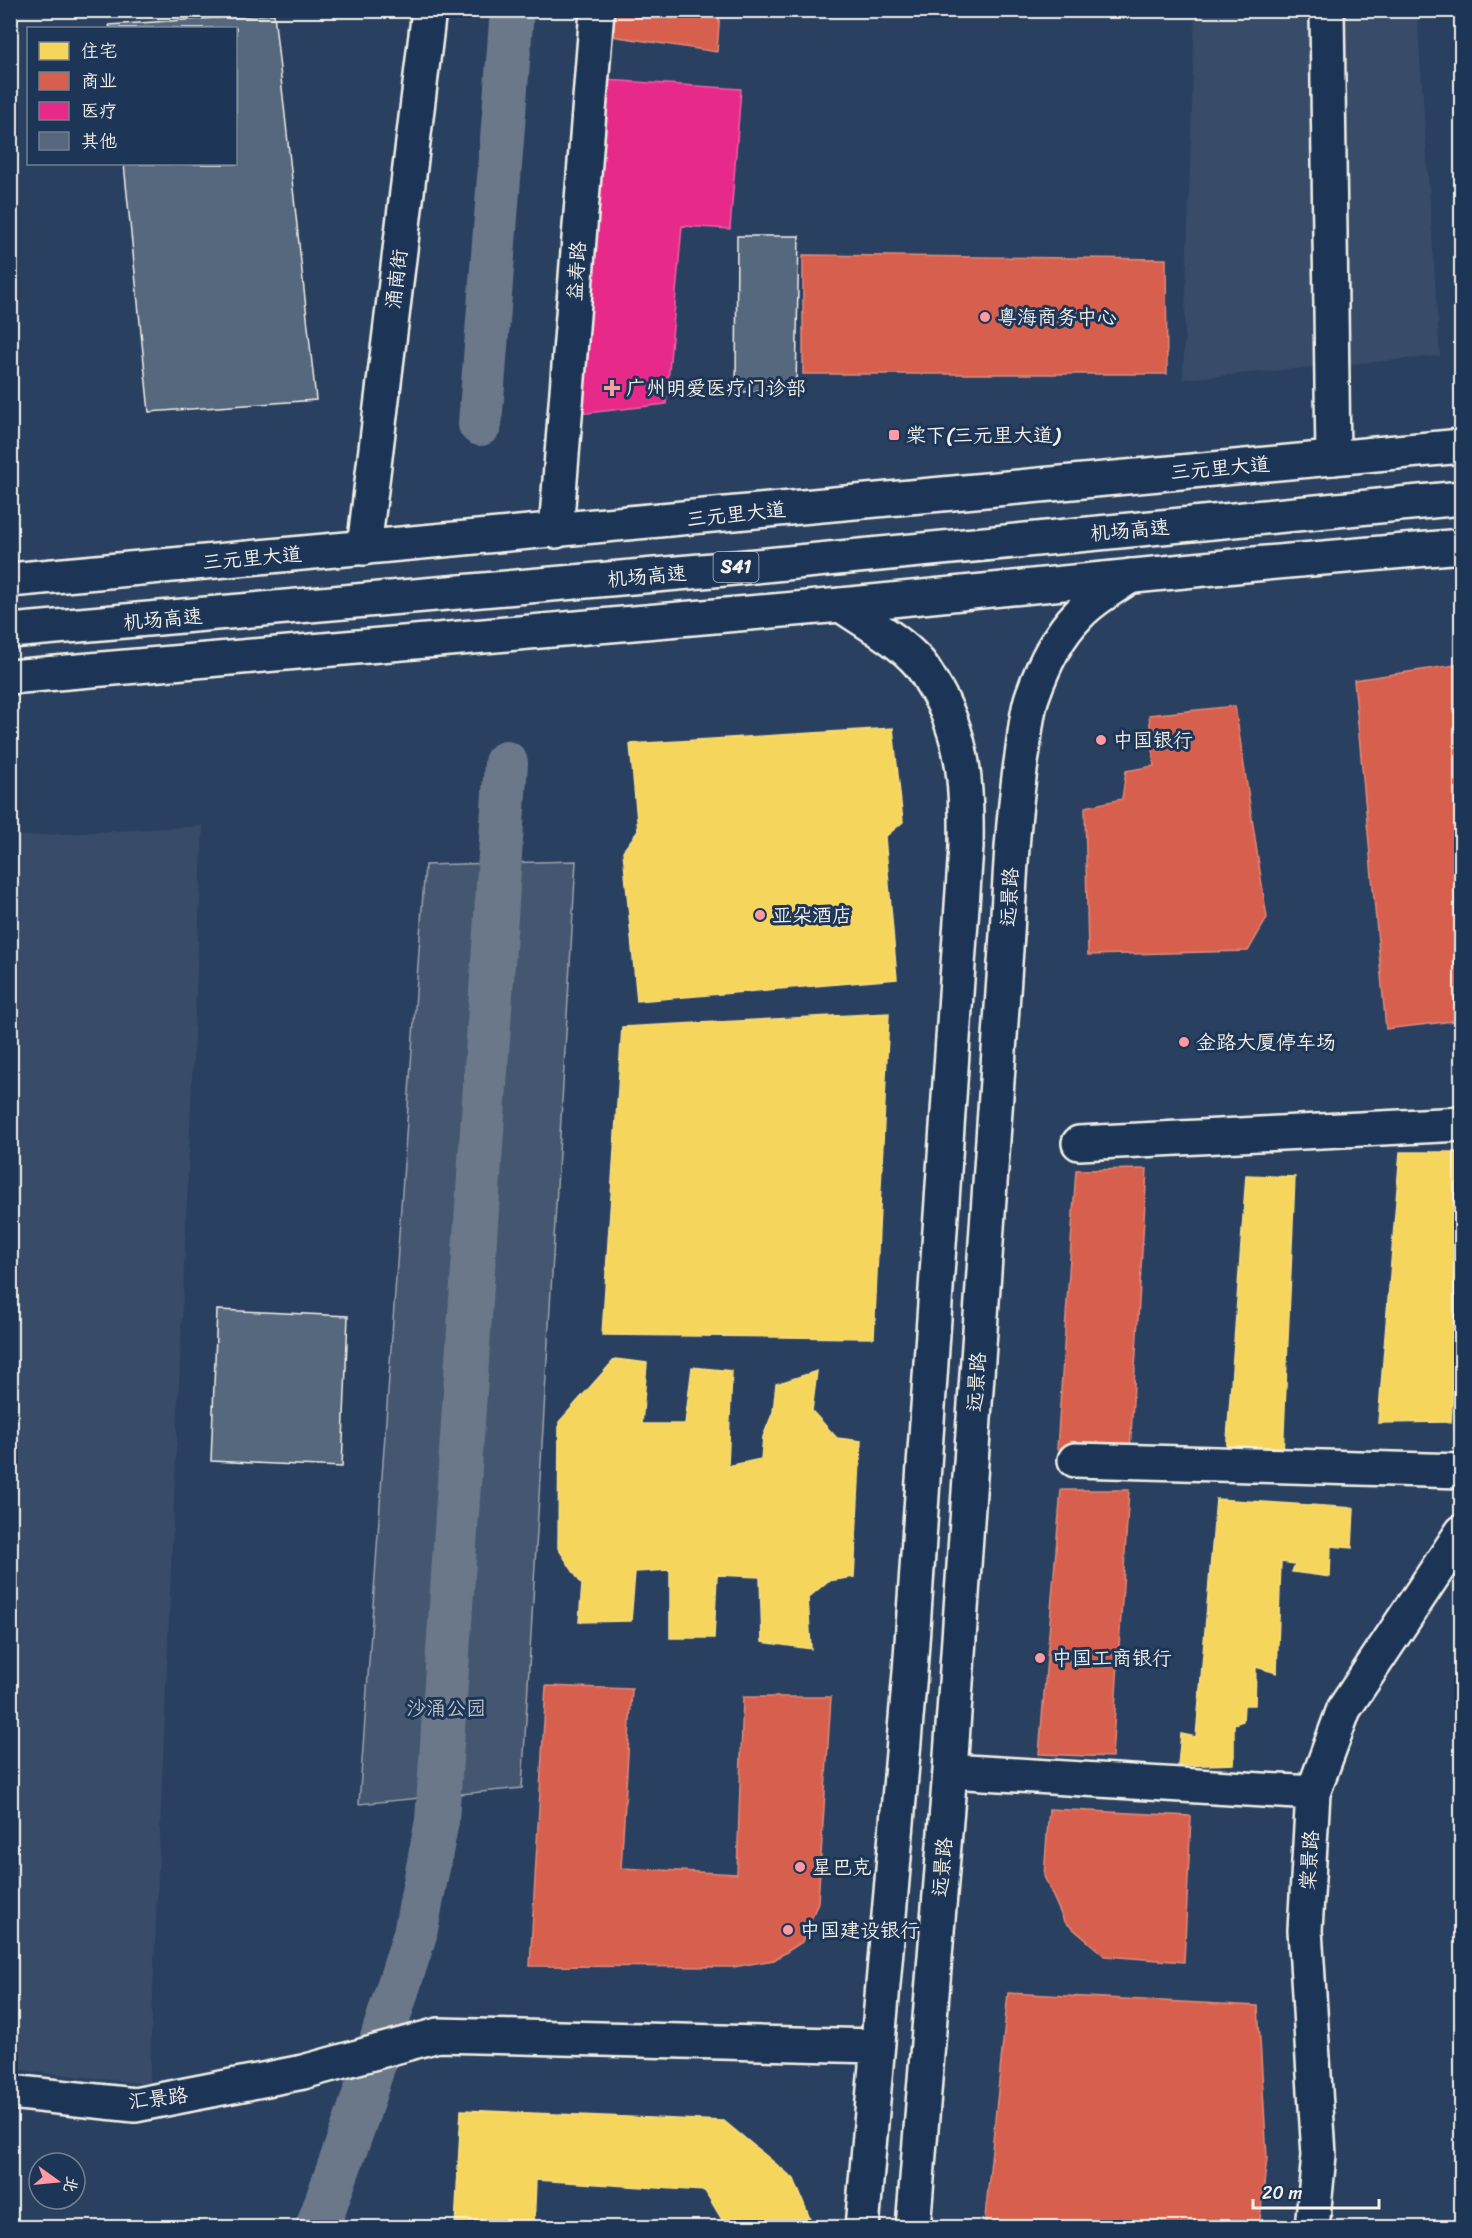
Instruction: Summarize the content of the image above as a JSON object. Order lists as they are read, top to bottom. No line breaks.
{"streets":{"main road":["益寿路","涌南街","三元里大道","机场高速","S41","远景路","棠景路","汇景路"]},"crossings":[["益寿路","三元里大道"],["涌南街","三元里大道"]],"parks":["沙涌公园"],"places":{"other":["粤海商务中心","中国银行","亚朵酒店","金路大厦停车场","中国工商银行","星巴克","中国建设银行"],"health":["广州明爱医疗门诊部"],"transit":["棠下(三元里大道)"]},"legend":["住宅","商业","医疗","其他"],"scale_bar":"20 m","north":"right"}
